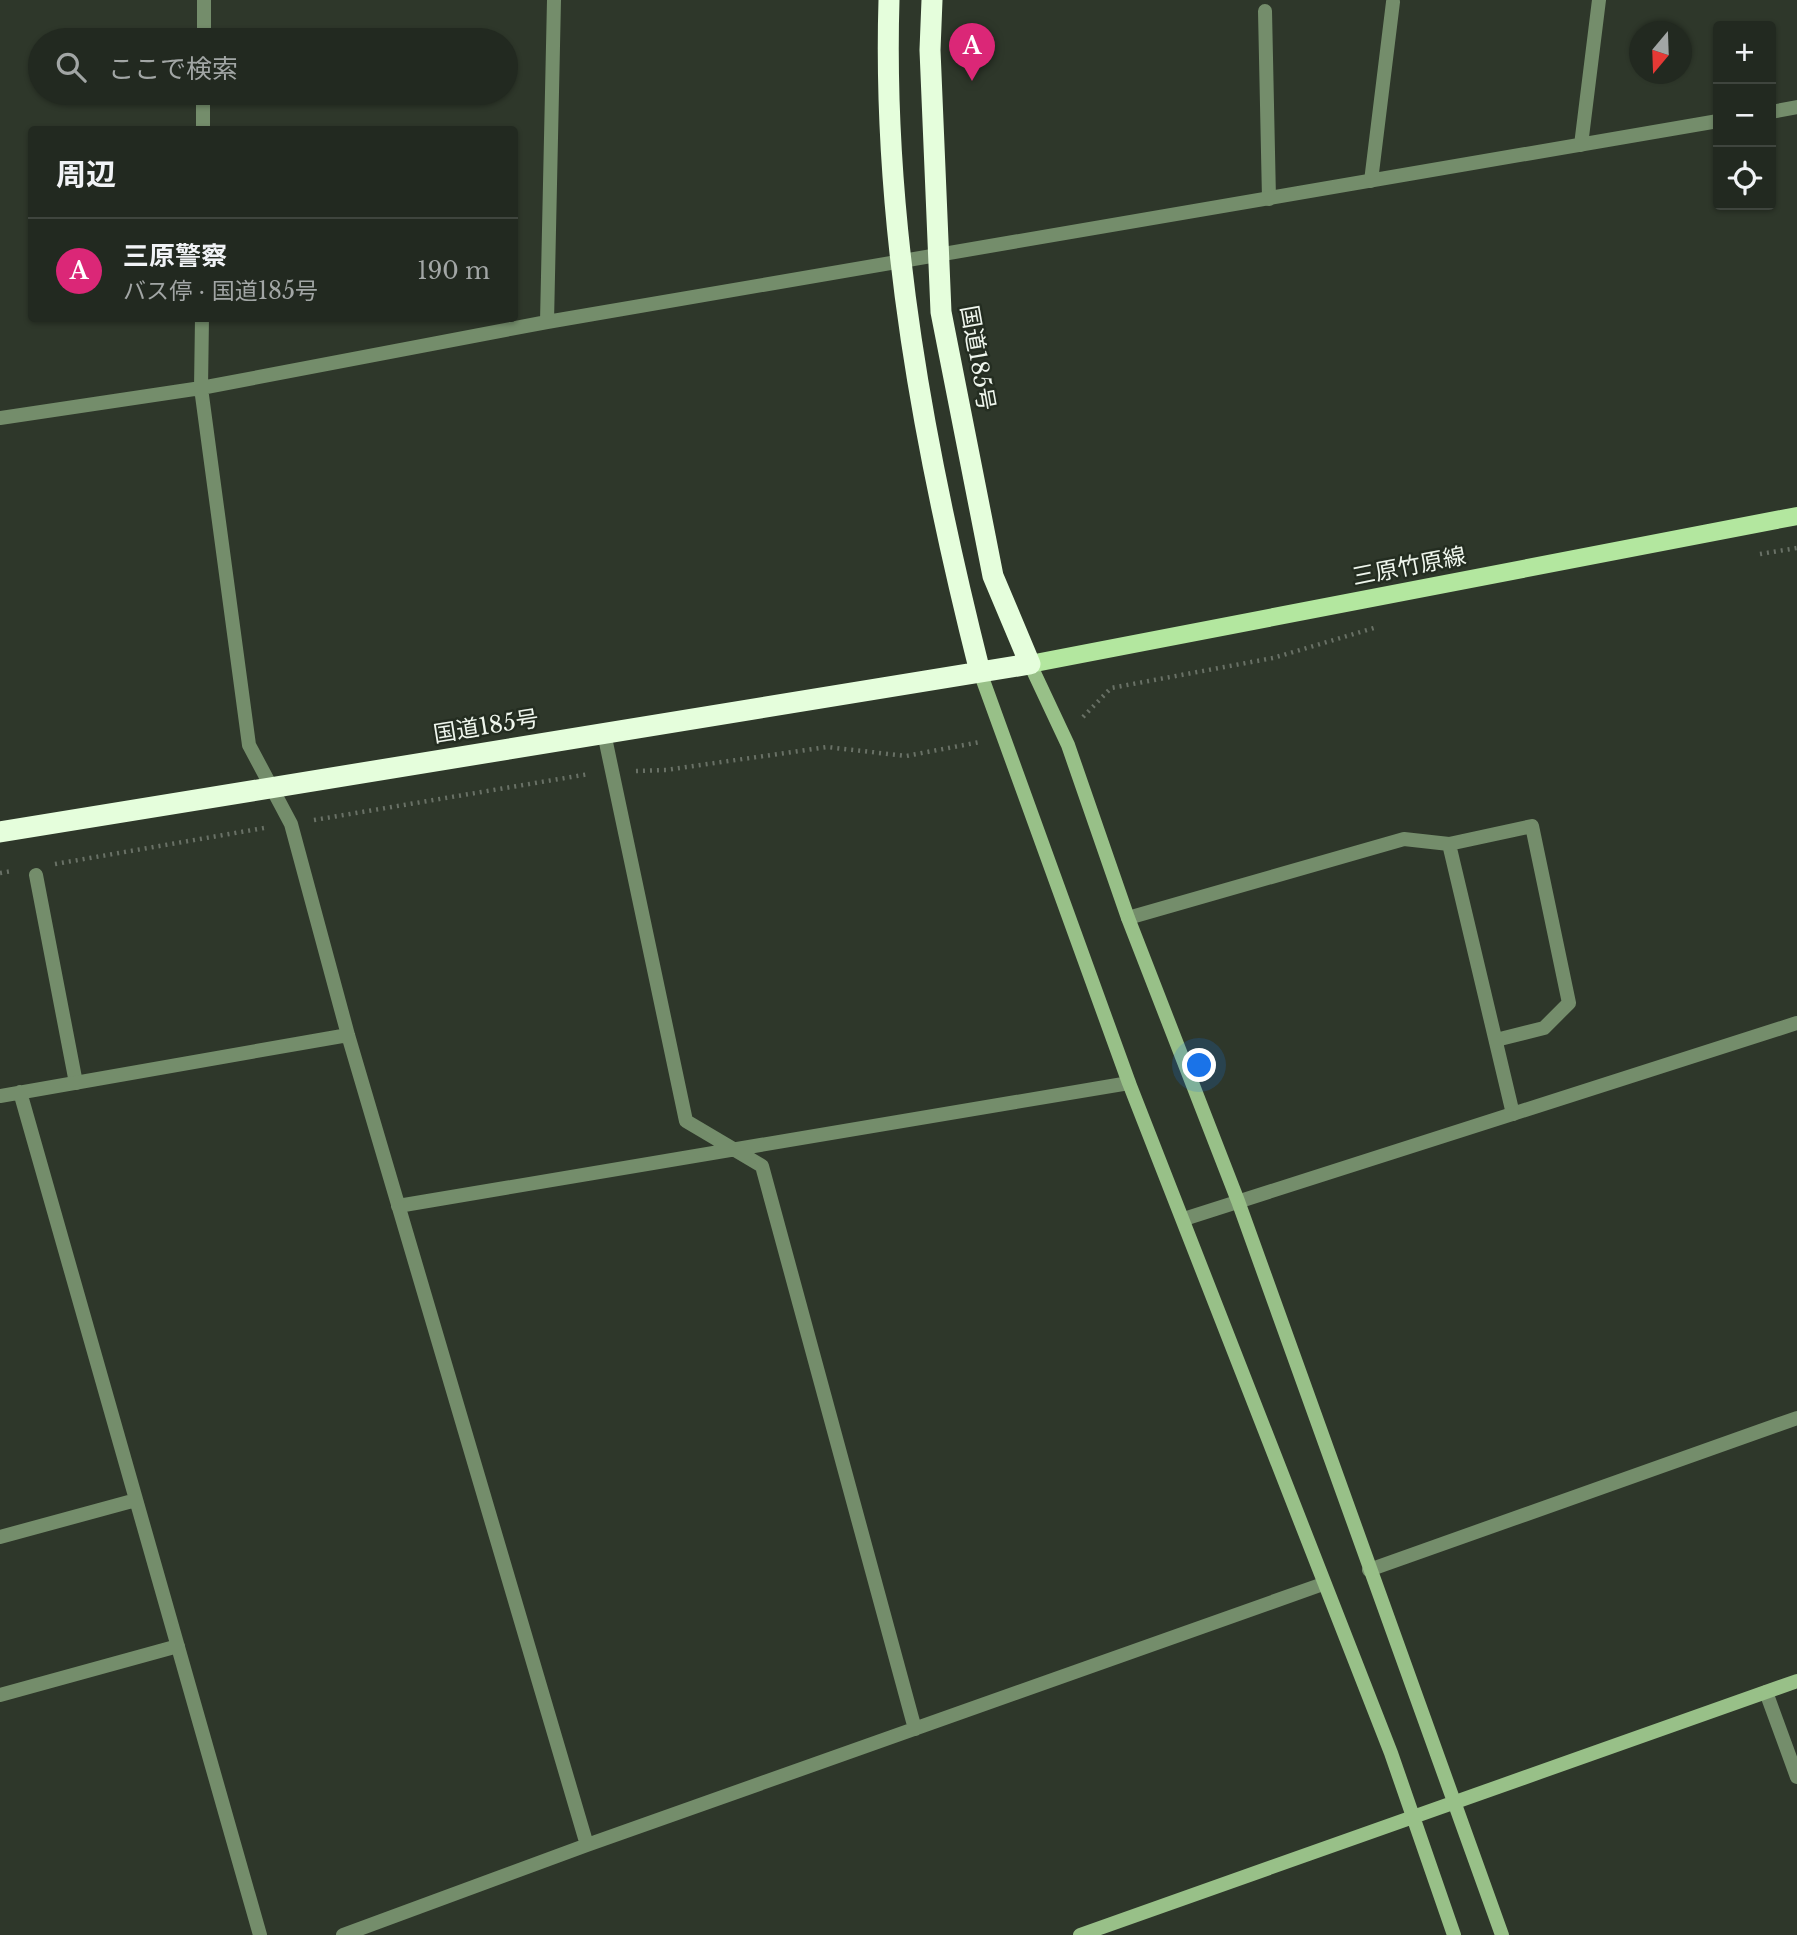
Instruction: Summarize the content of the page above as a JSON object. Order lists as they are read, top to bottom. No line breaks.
{"streets":{"highway":["国道185号"],"main road":["三原竹原線"]},"crossings":[["国道185号","三原竹原線"]],"north":"bottom","page":{"map_buttons":["+","−"],"pins":"A","search":"ここで検索","heading":"周辺","list":[{"mark":"A","name":"三原警察","note":"バス停 · 国道185号","value":"190 m"}]}}
